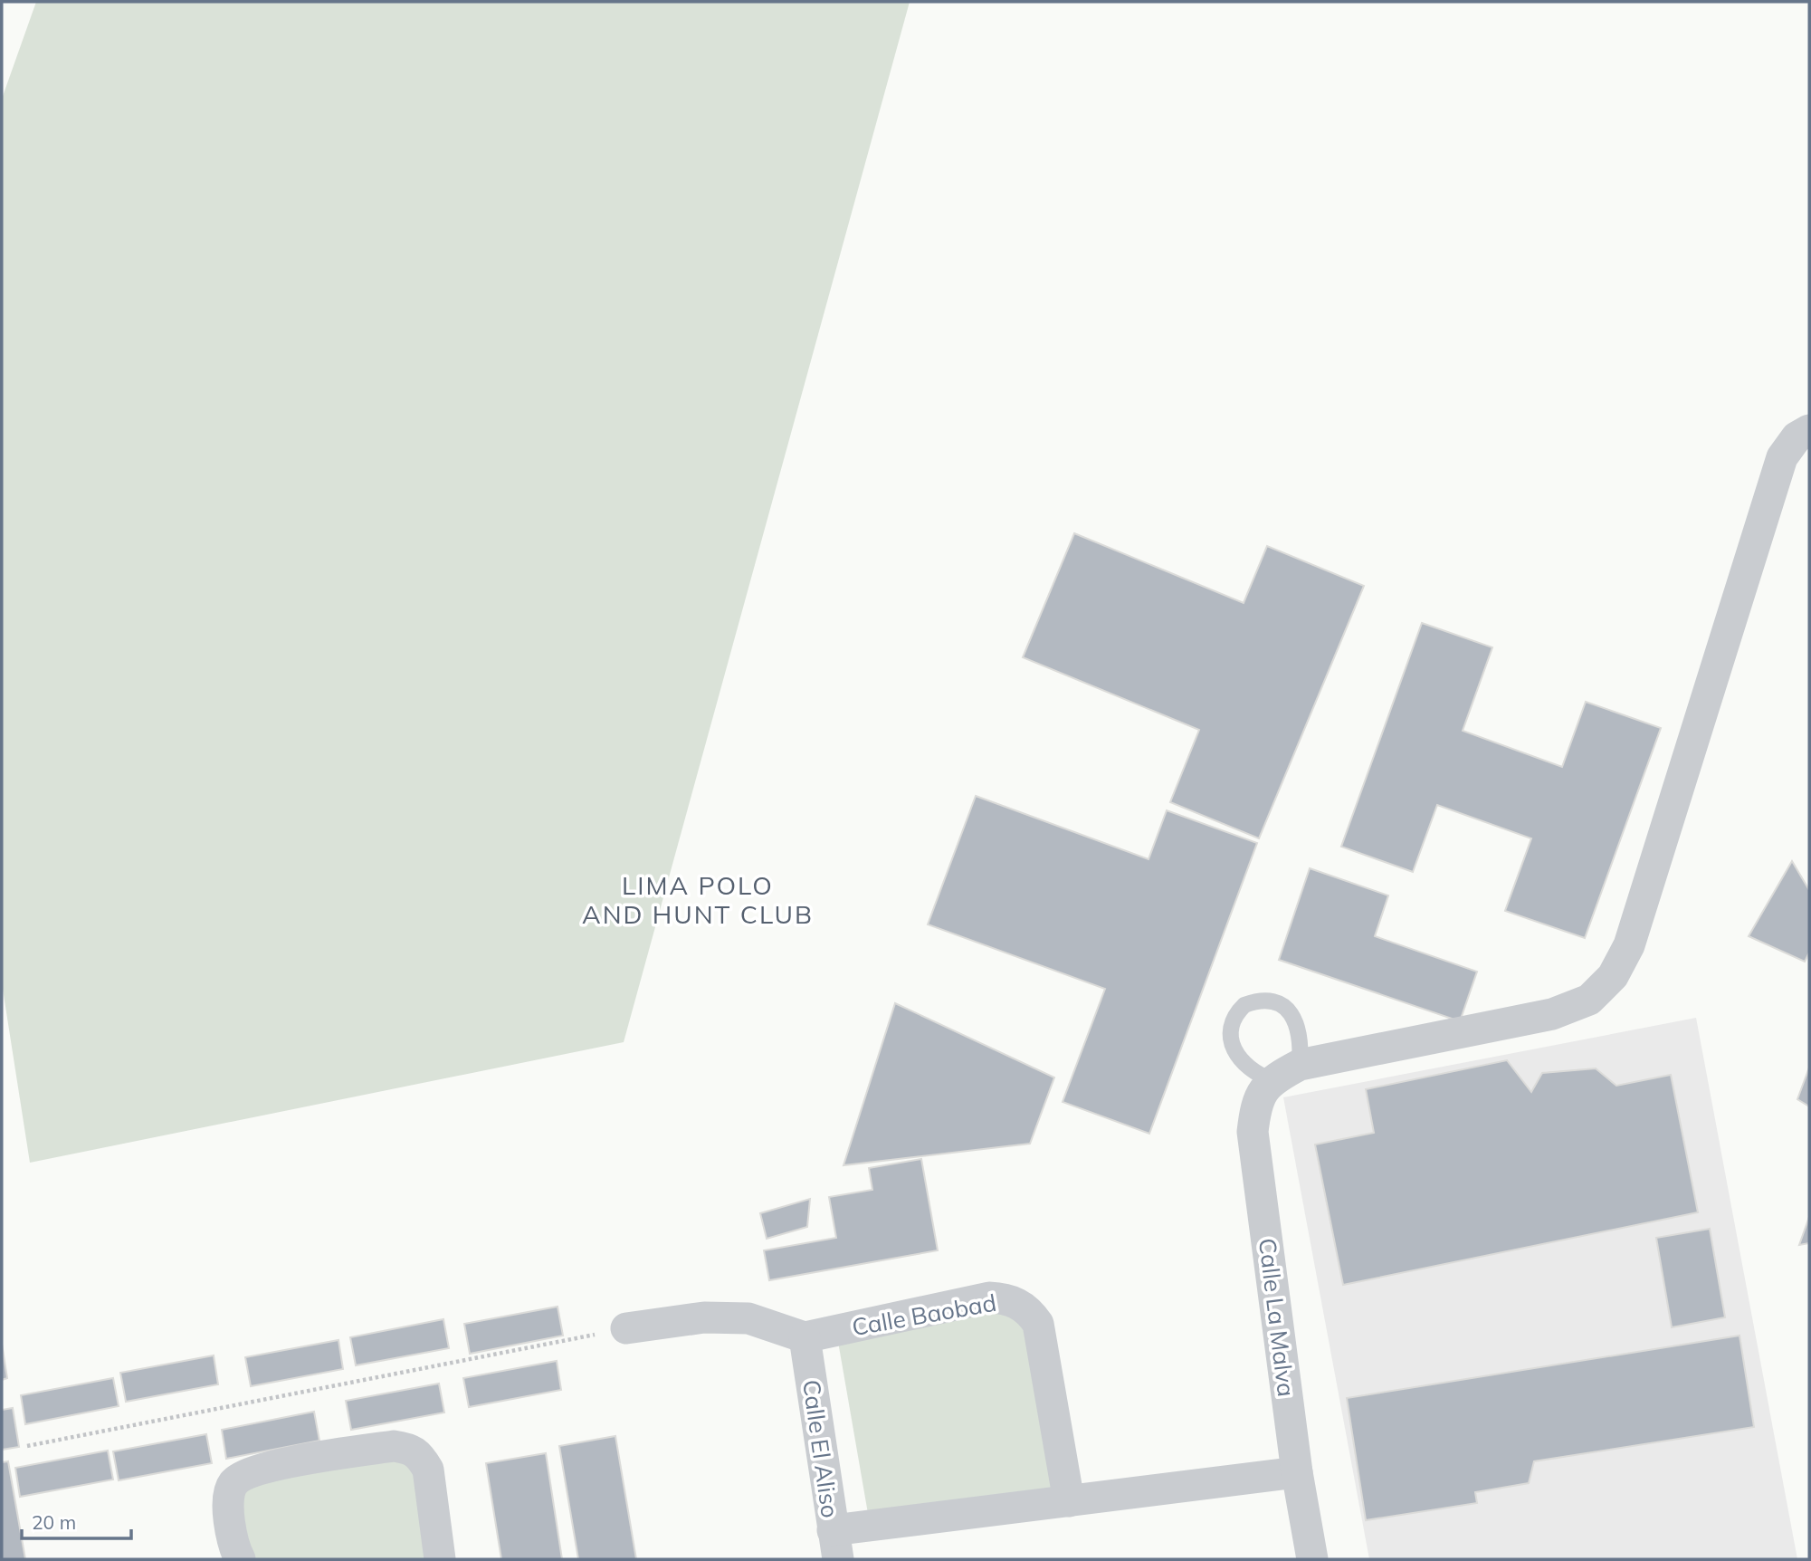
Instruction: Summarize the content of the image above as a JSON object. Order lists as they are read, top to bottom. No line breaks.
{"streets":{"street":["Calle Baobad","Calle La Malva","Calle El Aliso"]},"crossings":[["Calle Baobad","Calle El Aliso"]],"districts":["LIMA POLO AND HUNT CLUB"],"scale_bar":"20 m"}
